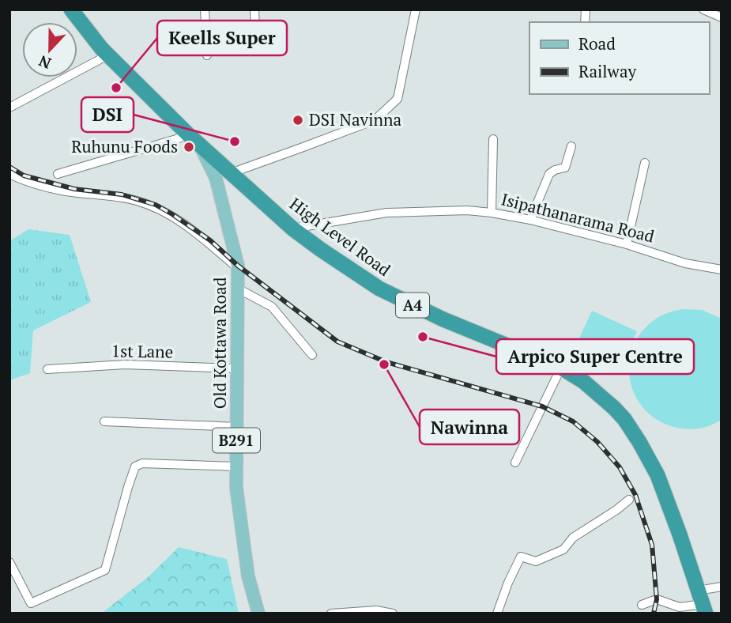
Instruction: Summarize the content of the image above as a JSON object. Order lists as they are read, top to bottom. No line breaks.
{"streets":{"highway":["High Level Road","A4"],"main road":["Old Kottawa Road","B291"],"street":["Isipathanarama Road","1st Lane"]},"crossings":[["Isipathanarama Road","High Level Road"],["High Level Road","Old Kottawa Road"],["Old Kottawa Road","1st Lane"]],"places":["Keells Super","DSI Navinna","DSI","Ruhunu Foods","Arpico Super Centre","Nawinna"],"legend":["Road","Railway"],"north":"bottom"}
